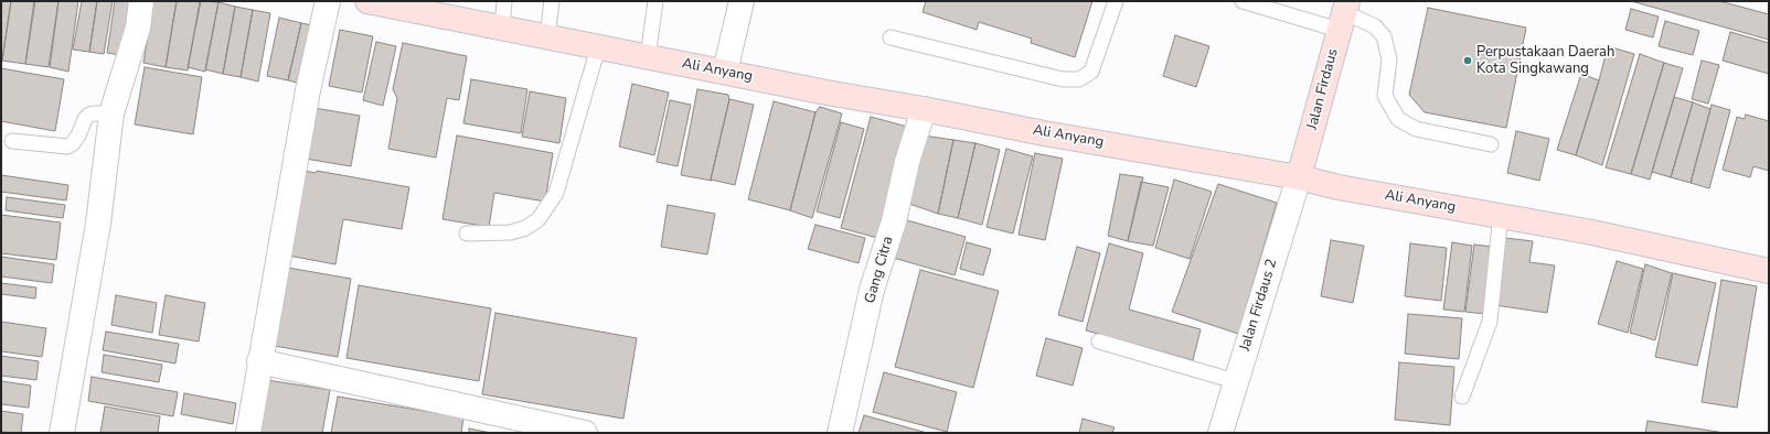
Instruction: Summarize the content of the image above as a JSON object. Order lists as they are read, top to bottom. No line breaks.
{"streets":{"street":["Ali Anyang","Jalan Firdaus","Gang Citra","Jalan Firdaus 2"]},"crossings":[["Ali Anyang","Jalan Firdaus"],["Ali Anyang","Gang Citra"],["Ali Anyang","Jalan Firdaus 2"],["Jalan Firdaus","Jalan Firdaus 2"]],"places":["Perpustakaan Daerah Kota Singkawang"]}
